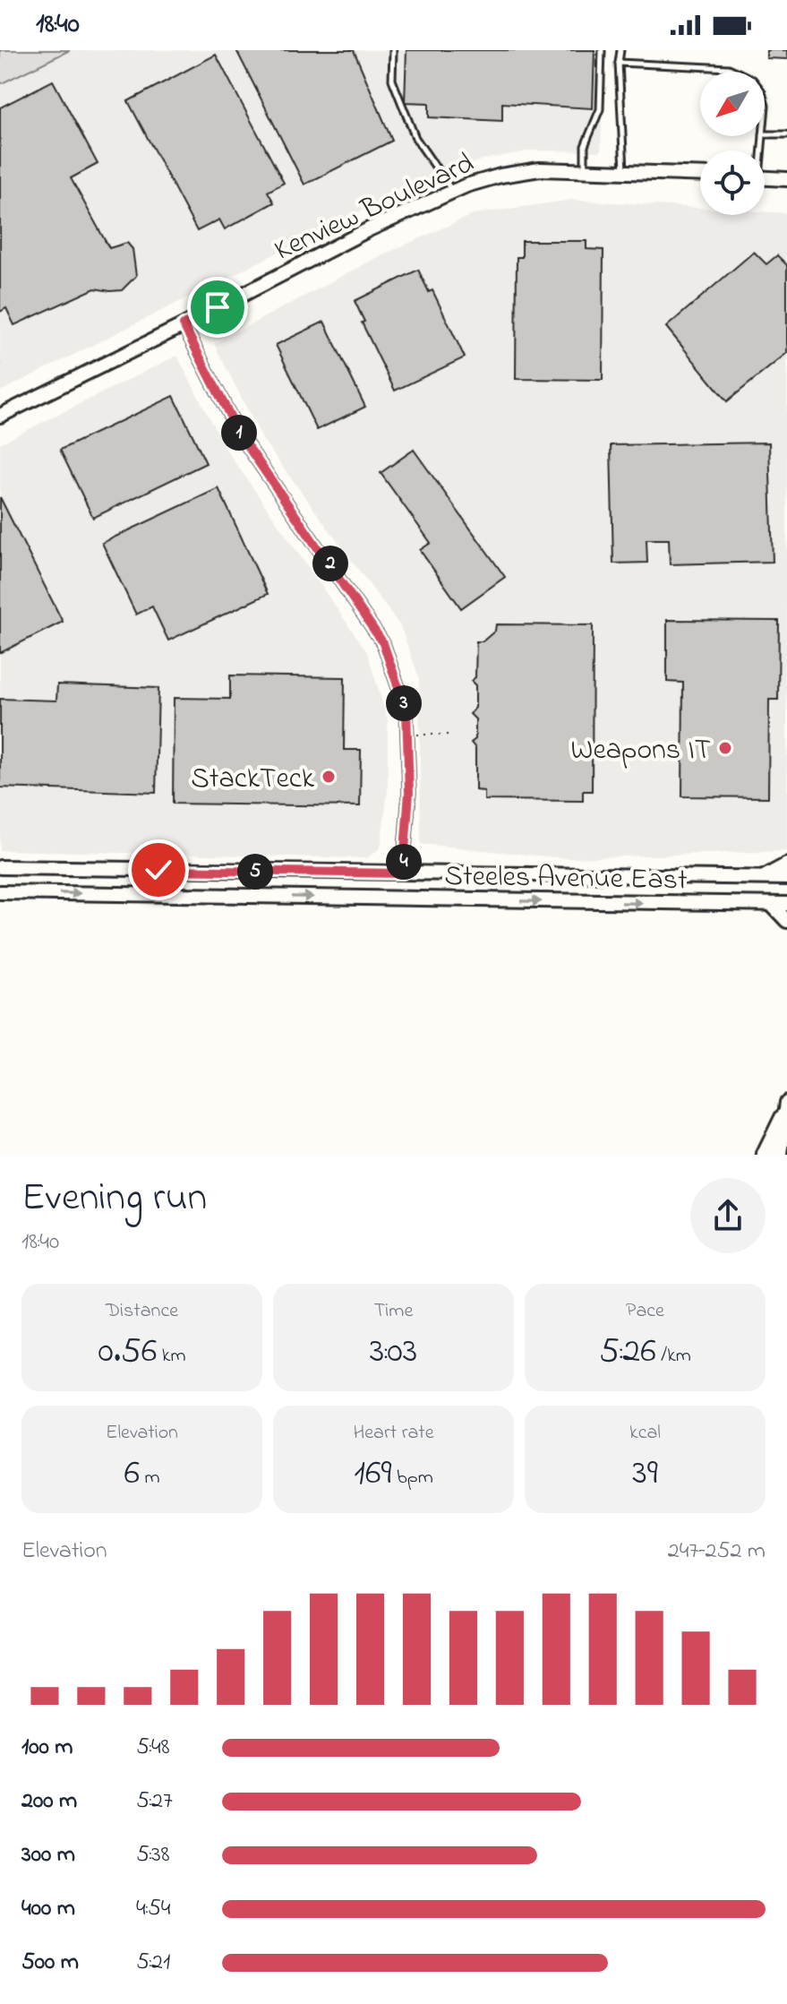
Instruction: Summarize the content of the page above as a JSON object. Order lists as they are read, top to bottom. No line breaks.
{"streets":{"main road":["Kenview Boulevard","Steeles Avenue East"]},"places":["Weapons IT","StackTeck"],"north":"bottom left","page":{"status":"18:40","pins":["1","2","3","4","5"],"heading":["Evening run","18:40"],"stats":[["Distance","0.56 km"],["Time","3:03"],["Pace","5:26 /km"],["Elevation","6 m"],["Heart rate","169 bpm"],["kcal","39"]],"chart":["Elevation","247–252 m"],"list":[{"name":"100 m","note":"5:48"},{"name":"200 m","note":"5:27"},{"name":"300 m","note":"5:38"},{"name":"400 m","note":"4:54"},{"name":"500 m","note":"5:21"}]}}
